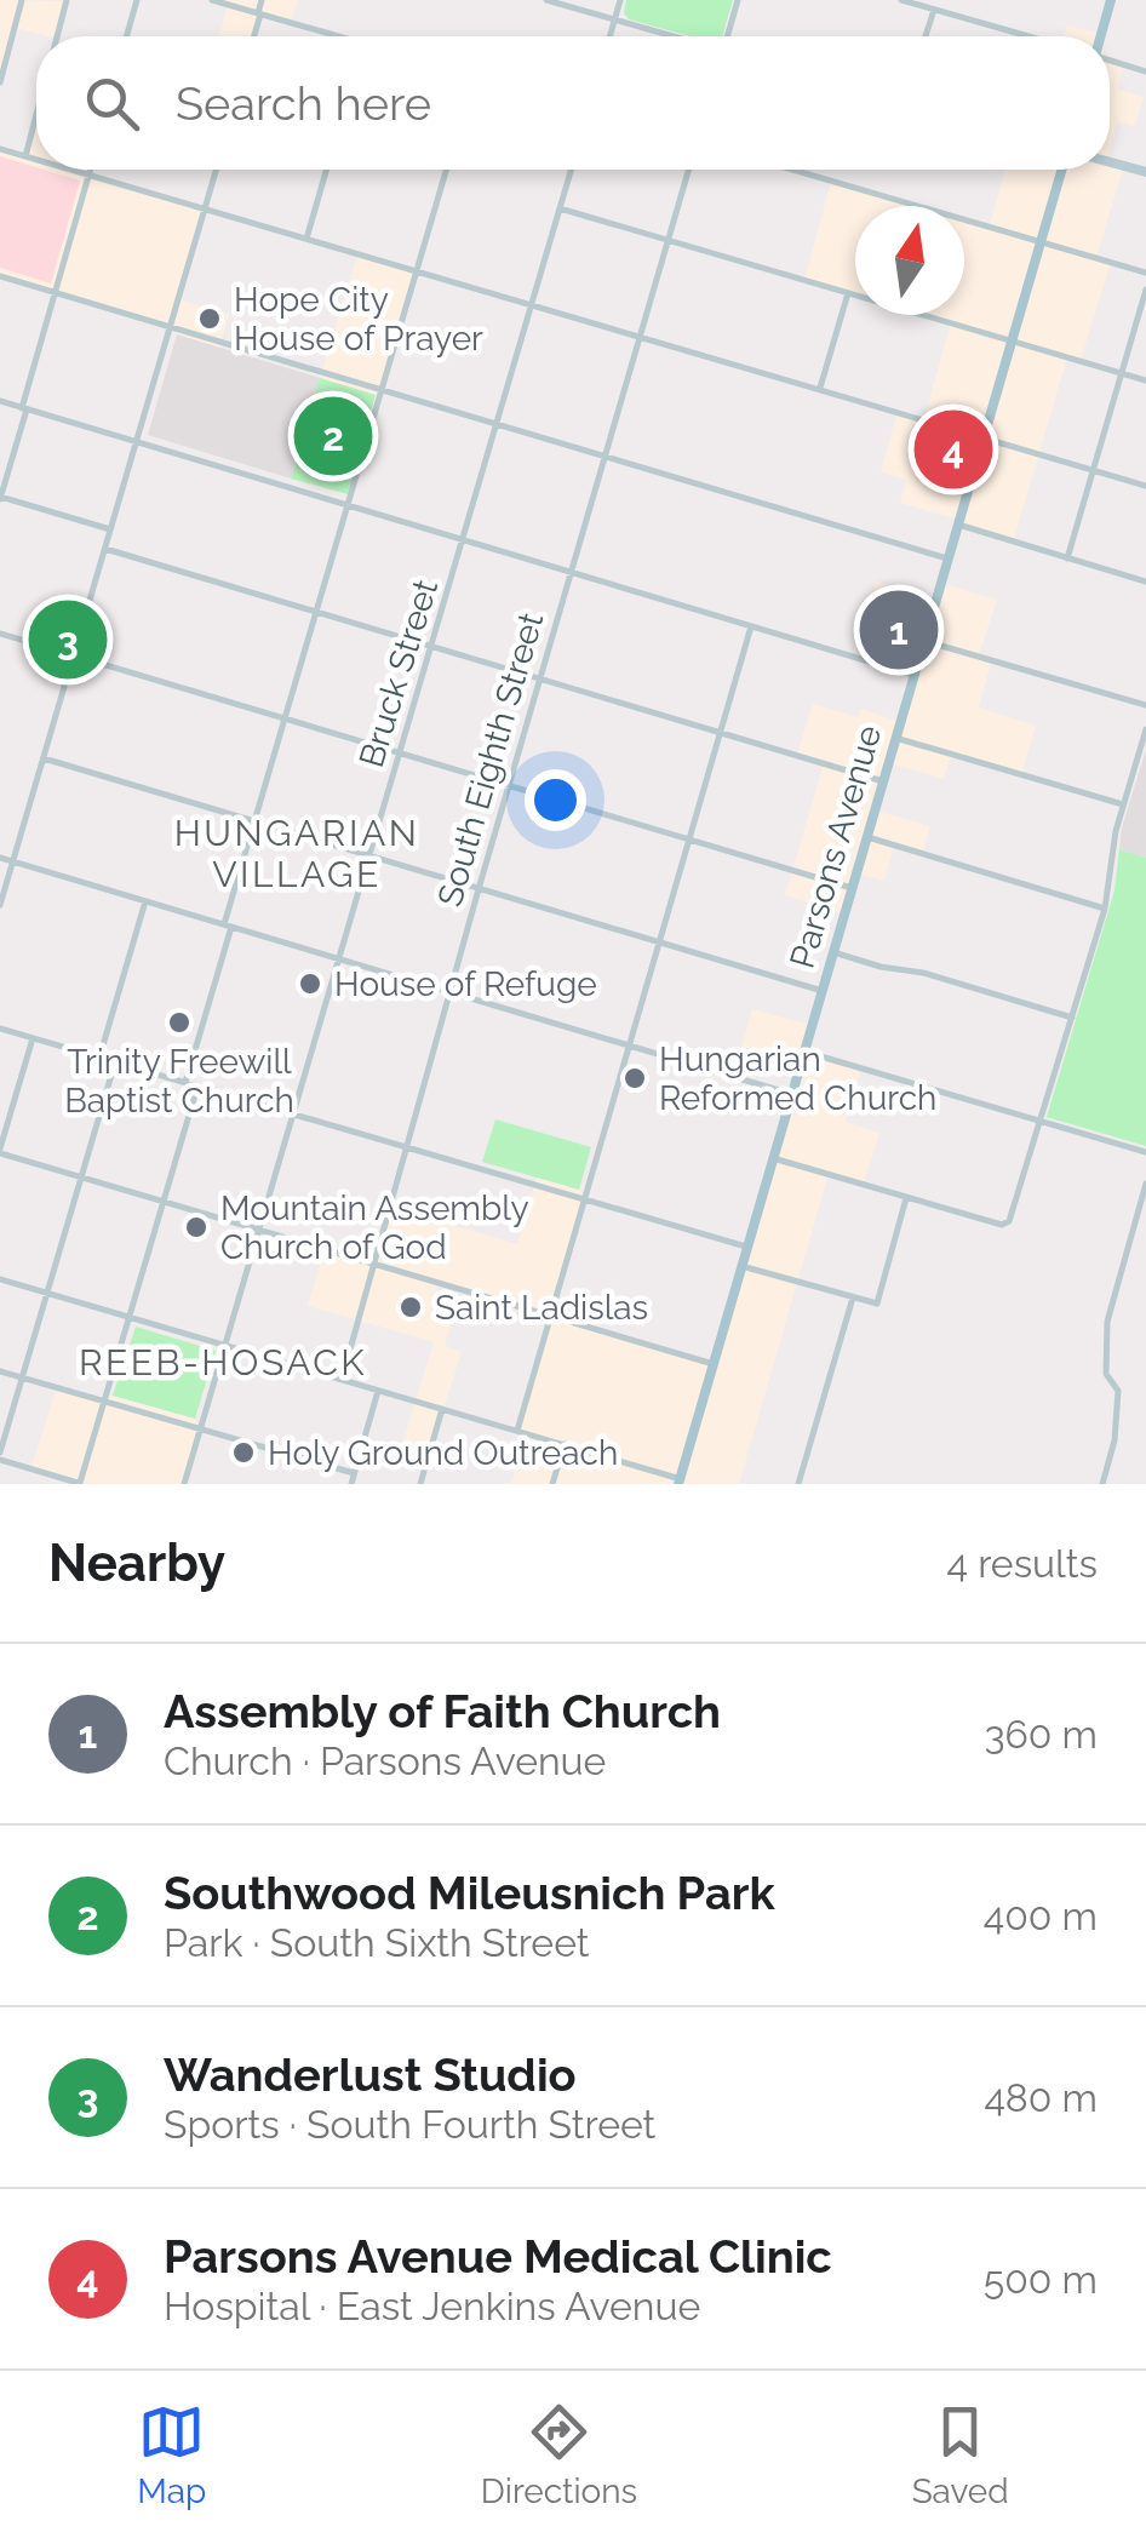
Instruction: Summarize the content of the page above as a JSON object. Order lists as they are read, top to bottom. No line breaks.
{"streets":{"main road":["Parsons Avenue"],"street":["Bruck Street","South Eighth Street"]},"districts":["HUNGARIAN VILLAGE","REEB-HOSACK"],"places":["Hope City House of Prayer","House of Refuge","Trinity Freewill Baptist Church","Hungarian Reformed Church","Mountain Assembly Church of God","Saint Ladislas","Holy Ground Outreach"],"north":"top","page":{"search":"Search here","pins":["2","4","1","3"],"heading":["Nearby","4 results"],"list":[{"mark":"1","name":"Assembly of Faith Church","note":"Church · Parsons Avenue","value":"360 m"},{"mark":"2","name":"Southwood Mileusnich Park","note":"Park · South Sixth Street","value":"400 m"},{"mark":"3","name":"Wanderlust Studio","note":"Sports · South Fourth Street","value":"480 m"},{"mark":"4","name":"Parsons Avenue Medical Clinic","note":"Hospital · East Jenkins Avenue","value":"500 m"}],"nav":["Map","Directions","Saved"]}}
